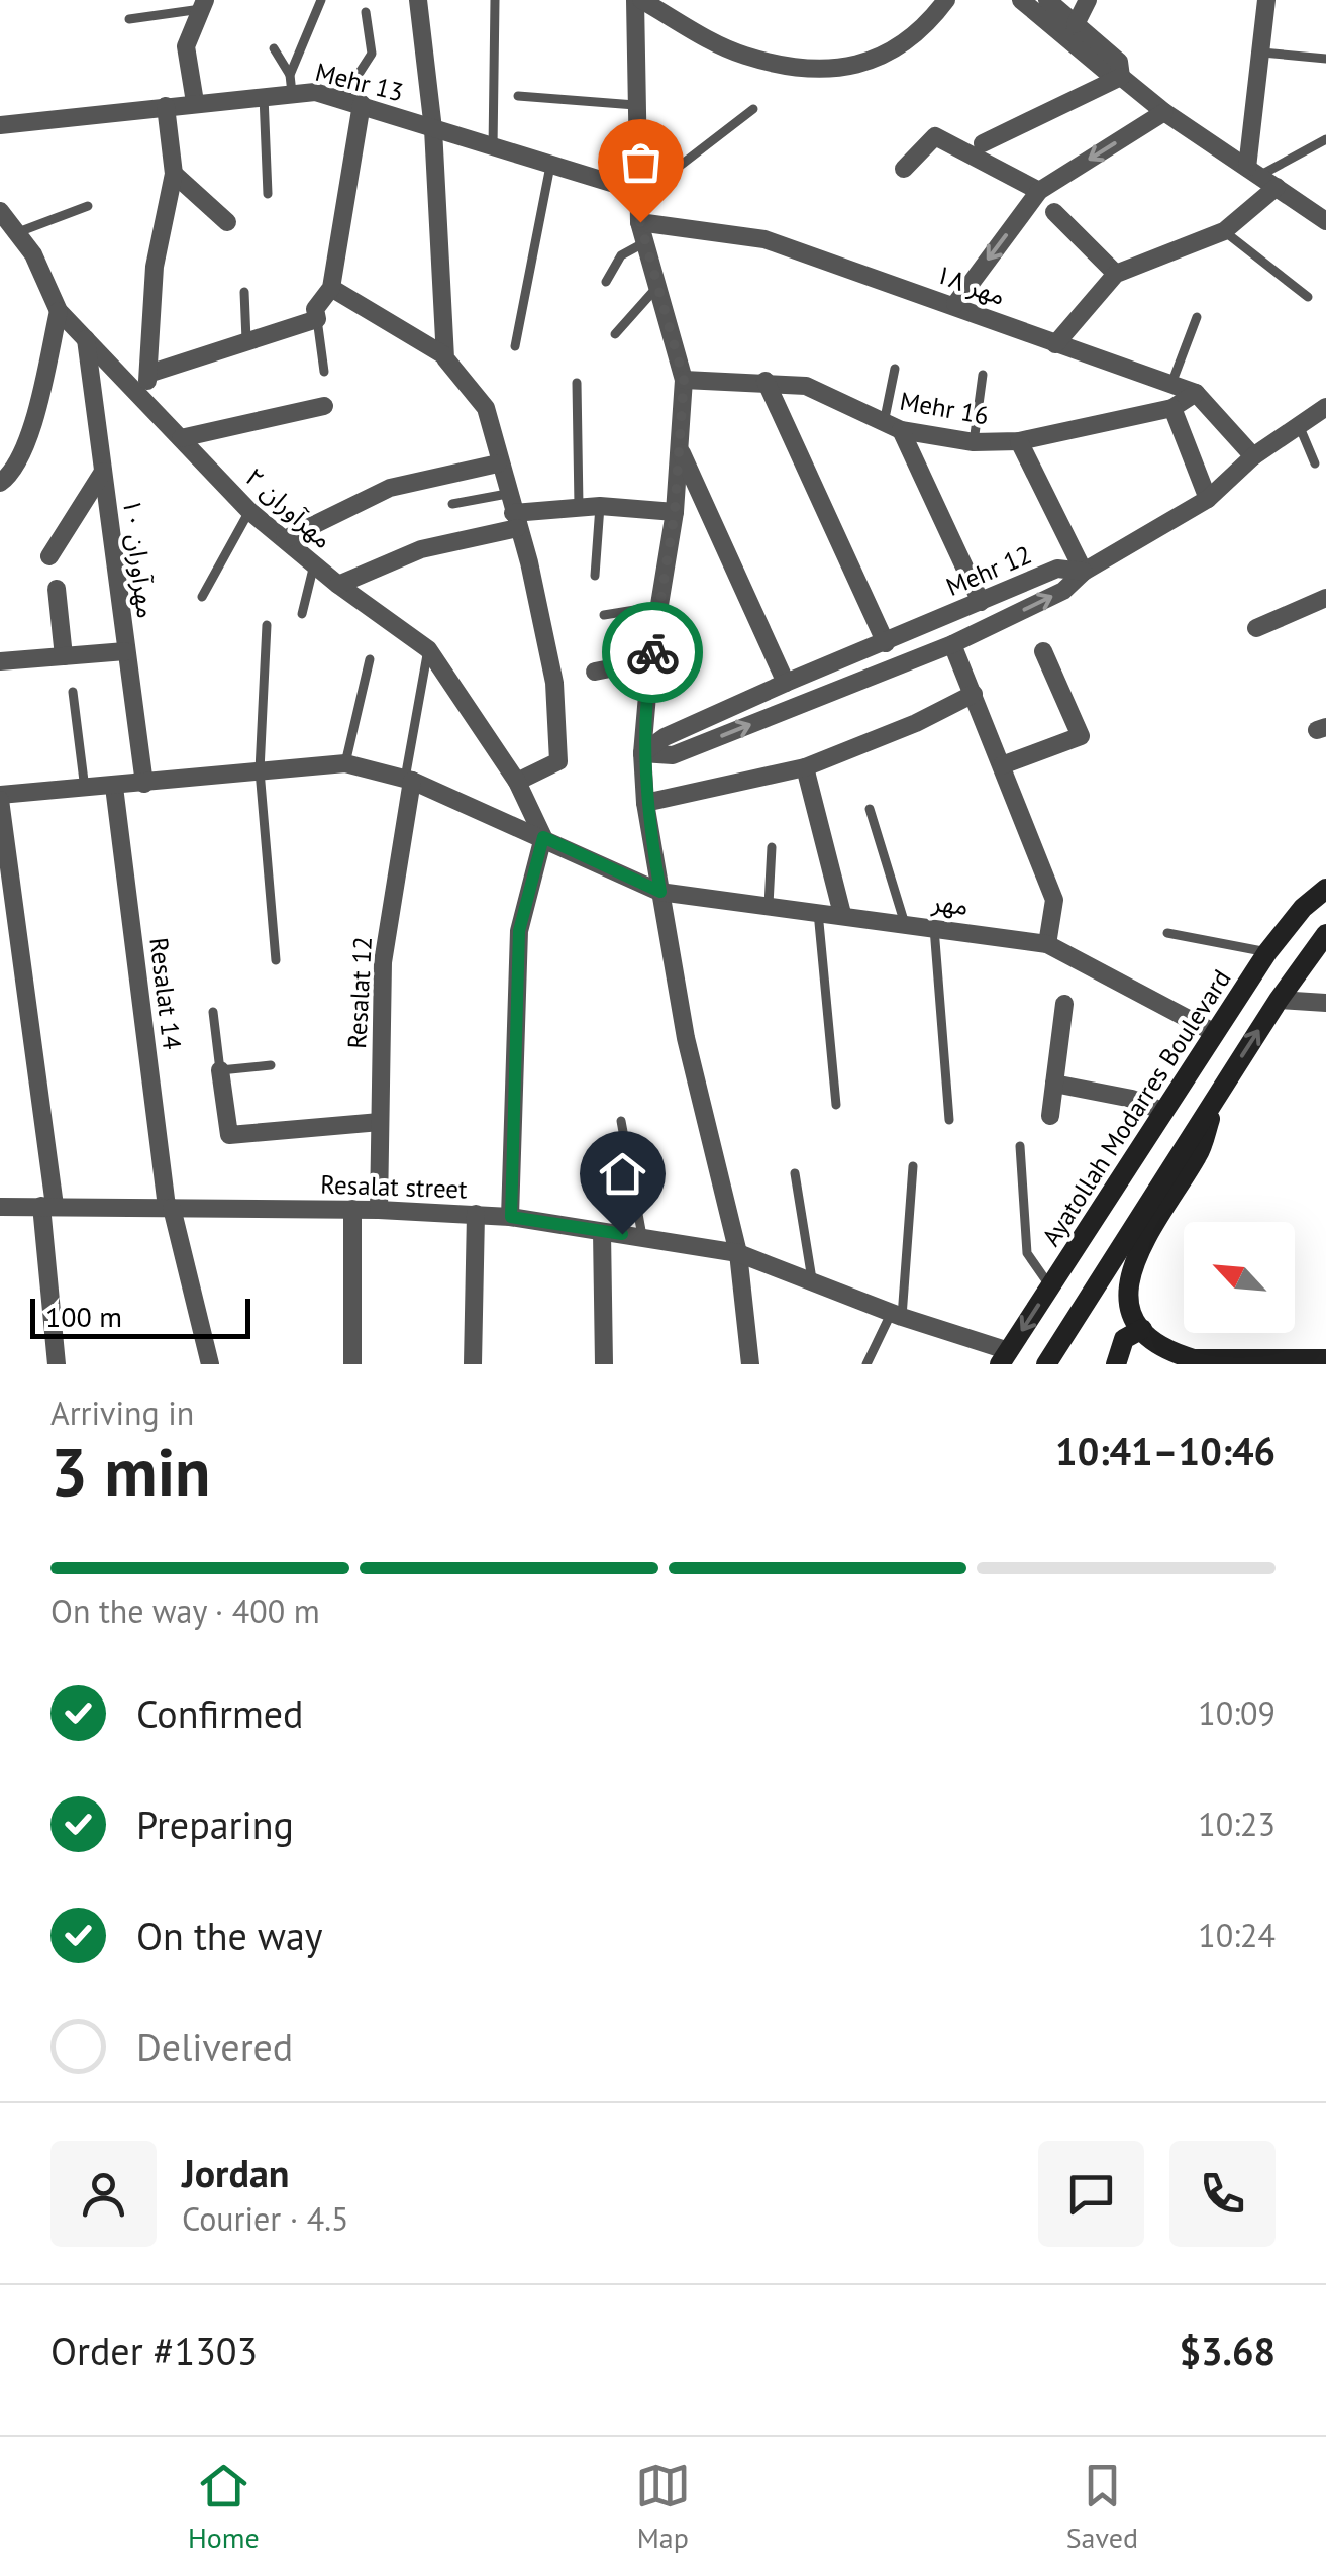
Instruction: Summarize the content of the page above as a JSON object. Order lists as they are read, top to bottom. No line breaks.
{"streets":{"main road":["Ayatollah Modarres Boulevard"],"street":["Mehr 13","مهر ۱۸","Mehr 16","مهرآوران ۲","مهرآوران ۱۰","Mehr 12","مهر","Resalat 12","Resalat 14","Resalat street"]},"crossings":[["مهر ۱۸","Mehr 16"],["مهرآوران ۲","مهرآوران ۱۰"],["مهرآوران ۲","مهر"],["مهر","Resalat 12"],["مهر","Ayatollah Modarres Boulevard"],["Resalat 12","Resalat street"],["Resalat 14","Resalat street"],["Ayatollah Modarres Boulevard","Resalat street"]],"scale_bar":"100 m","north":"top left","page":{"scale":"100 m","heading":["3 min","Arriving in","10:41–10:46"],"panel":["Jordan","Courier · 4.5","Order #1303","$3.68"],"bar":"On the way · 400 m","list":[["Confirmed","10:09"],["Preparing","10:23"],["On the way","10:24"],"Delivered"],"tabs":["Home","Map","Saved"]}}
